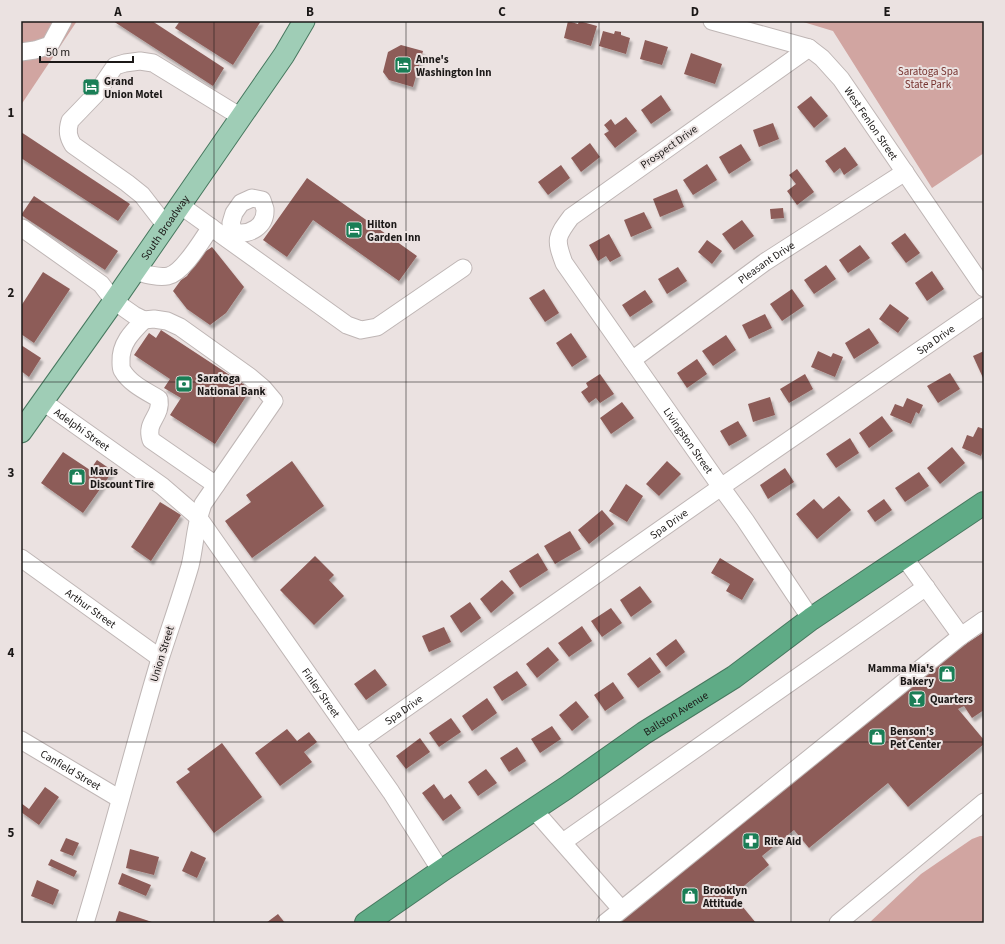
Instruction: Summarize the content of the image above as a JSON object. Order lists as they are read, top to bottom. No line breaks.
{"streets":{"highway":["Ballston Avenue"],"main road":["South Broadway"],"street":["West Fenlon Street","Prospect Drive","Pleasant Drive","Spa Drive","Adelphi Street","Livingston Street","Arthur Street","Union Street","Finley Street","Canfield Street"]},"crossings":[["West Fenlon Street","Prospect Drive"],["West Fenlon Street","Pleasant Drive"],["Prospect Drive","Livingston Street"],["South Broadway","Adelphi Street"],["Pleasant Drive","Livingston Street"],["Spa Drive","Livingston Street"],["Spa Drive","Finley Street"],["Adelphi Street","Union Street"],["Adelphi Street","Finley Street"],["Livingston Street","Ballston Avenue"],["Arthur Street","Union Street"],["Union Street","Finley Street"],["Union Street","Canfield Street"],["Finley Street","Ballston Avenue"]],"parks":["Saratoga Spa State Park"],"places":{"hotel":["Anne's Washington Inn","Grand Union Motel","Hilton Garden Inn"],"bank":["Saratoga National Bank"],"shop":["Mavis Discount Tire","Mamma Mia's Bakery","Benson's Pet Center","Brooklyn Attitude"],"bar":["Quarters"],"pharmacy":["Rite Aid"]},"scale_bar":"50 m","grid":{"columns":["A","B","C","D","E"],"rows":["1","2","3","4","5"]}}
